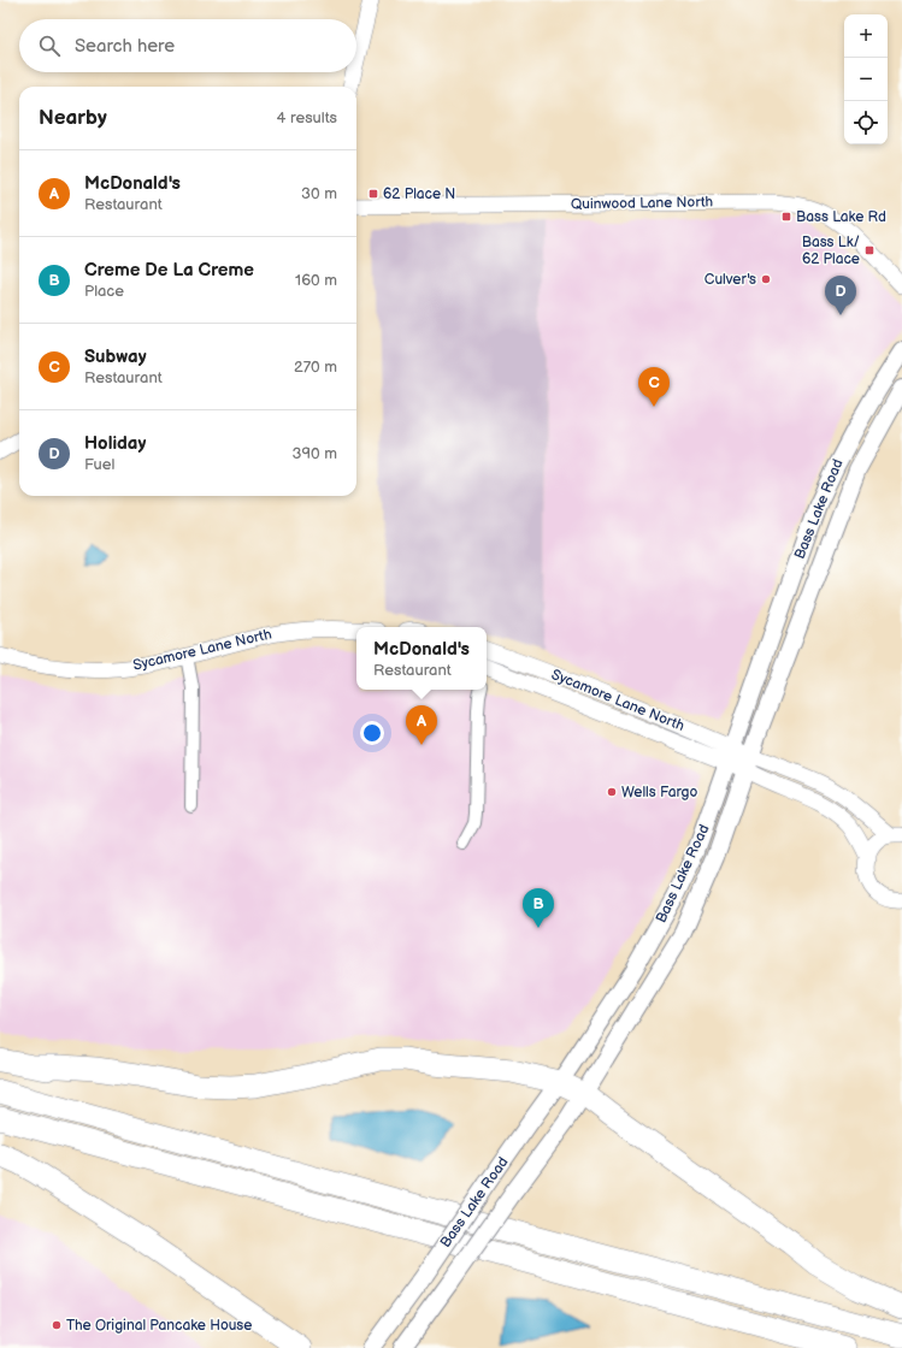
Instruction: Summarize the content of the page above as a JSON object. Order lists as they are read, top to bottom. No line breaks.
{"streets":{"main road":["Bass Lake Road"],"street":["Quinwood Lane North","Sycamore Lane North"]},"crossings":[["Bass Lake Road","Sycamore Lane North"]],"places":{"transit":["62 Place N","Bass Lake Rd","Bass Lk/ 62 Place"],"other":["Culver's","Wells Fargo","The Original Pancake House"]},"page":{"map_buttons":["+","−"],"search":"Search here","heading":["Nearby","4 results"],"list":[{"mark":"A","name":"McDonald's","note":"Restaurant","value":"30 m"},{"mark":"B","name":"Creme De La Creme","note":"Place","value":"160 m"},{"mark":"C","name":"Subway","note":"Restaurant","value":"270 m"},{"mark":"D","name":"Holiday","note":"Fuel","value":"390 m"}],"pins":["D","C","A","B"],"popup":["McDonald's","Restaurant"]}}
